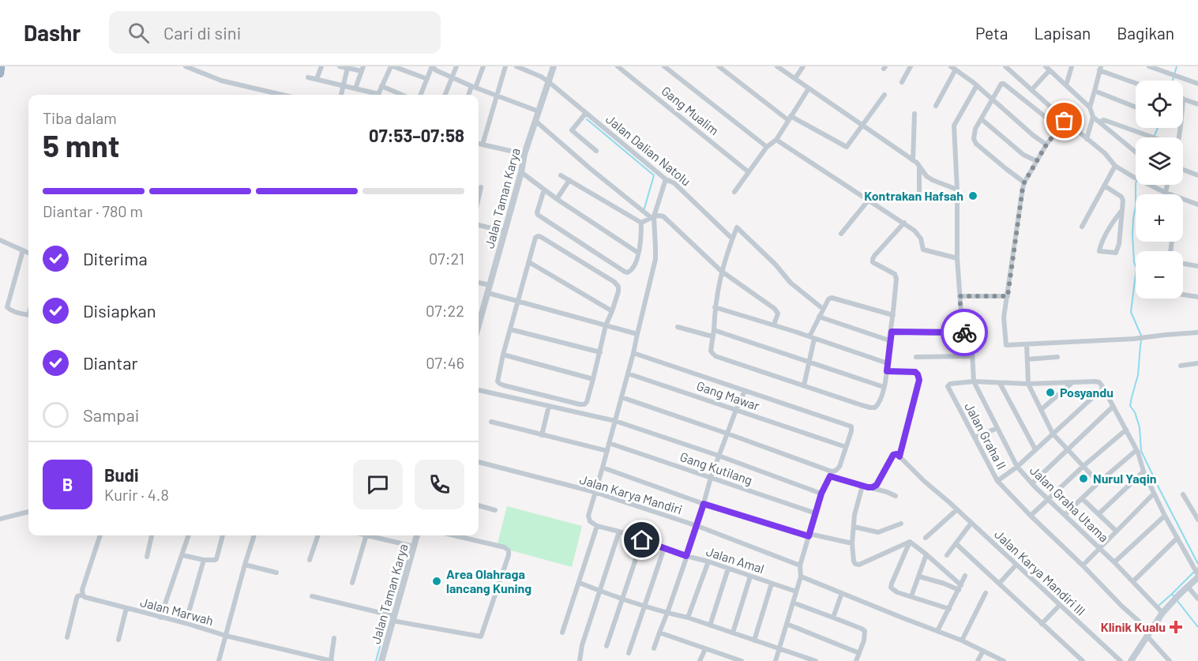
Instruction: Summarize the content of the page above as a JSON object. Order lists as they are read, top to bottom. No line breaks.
{"streets":{"street":["Gang Mualim","Jalan Dalian Natolu","Jalan Taman Karya","Gang Mawar","Jalan Graha II","Gang Kutilang","Jalan Karya Mandiri","Jalan Graha Utama","Jalan Amal","Jalan Karya Mandiri III","Jalan Marwah"]},"crossings":[["Jalan Dalian Natolu","Jalan Taman Karya"],["Jalan Graha II","Jalan Graha Utama"]],"places":{"other":["Kontrakan Hafsah","Posyandu","Nurul Yaqin","Area Olahraga lancang Kuning"],"health":["Klinik Kualu"]},"page":{"header":"Dashr","search":"Cari di sini","nav":["Peta","Lapisan","Bagikan"],"map_buttons":["+","−"],"heading":["5 mnt","Tiba dalam","07:53–07:58"],"panel":["Budi","Kurir · 4.8"],"bar":"Diantar · 780 m","list":[["Diterima","07:21"],["Disiapkan","07:22"],["Diantar","07:46"],"Sampai"],"round":"B"}}
